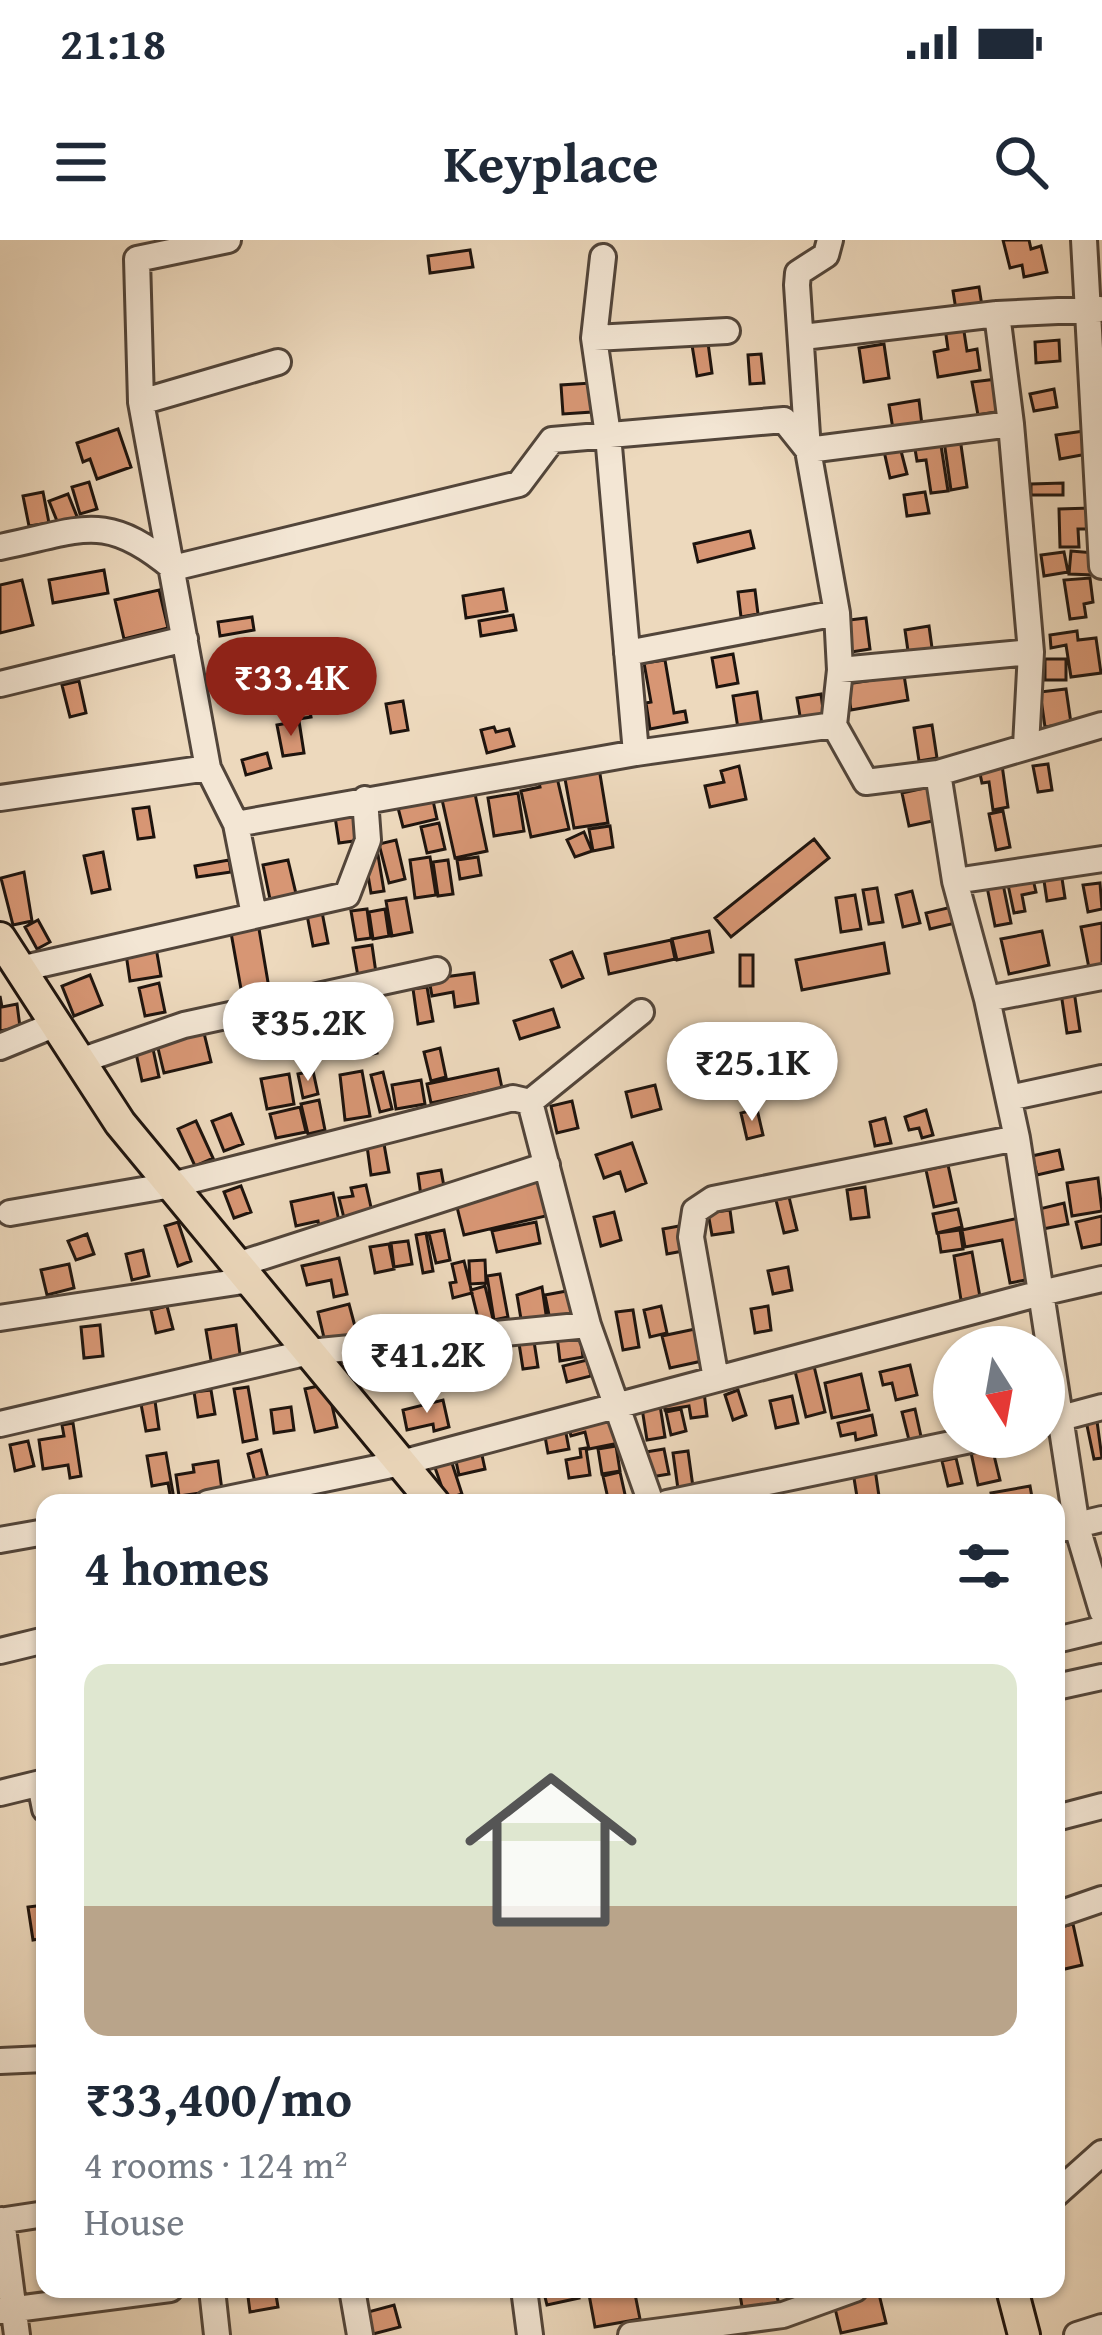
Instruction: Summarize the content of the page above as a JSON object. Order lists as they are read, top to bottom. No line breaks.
{"north":"bottom","page":{"status":"21:18","header":"Keyplace","price":["₹33.4K","₹35.2K","₹25.1K","₹41.2K"],"heading":"4 homes","list":[{"name":"₹33,400/mo","note":"4 rooms · 124 m² · House"}]}}
